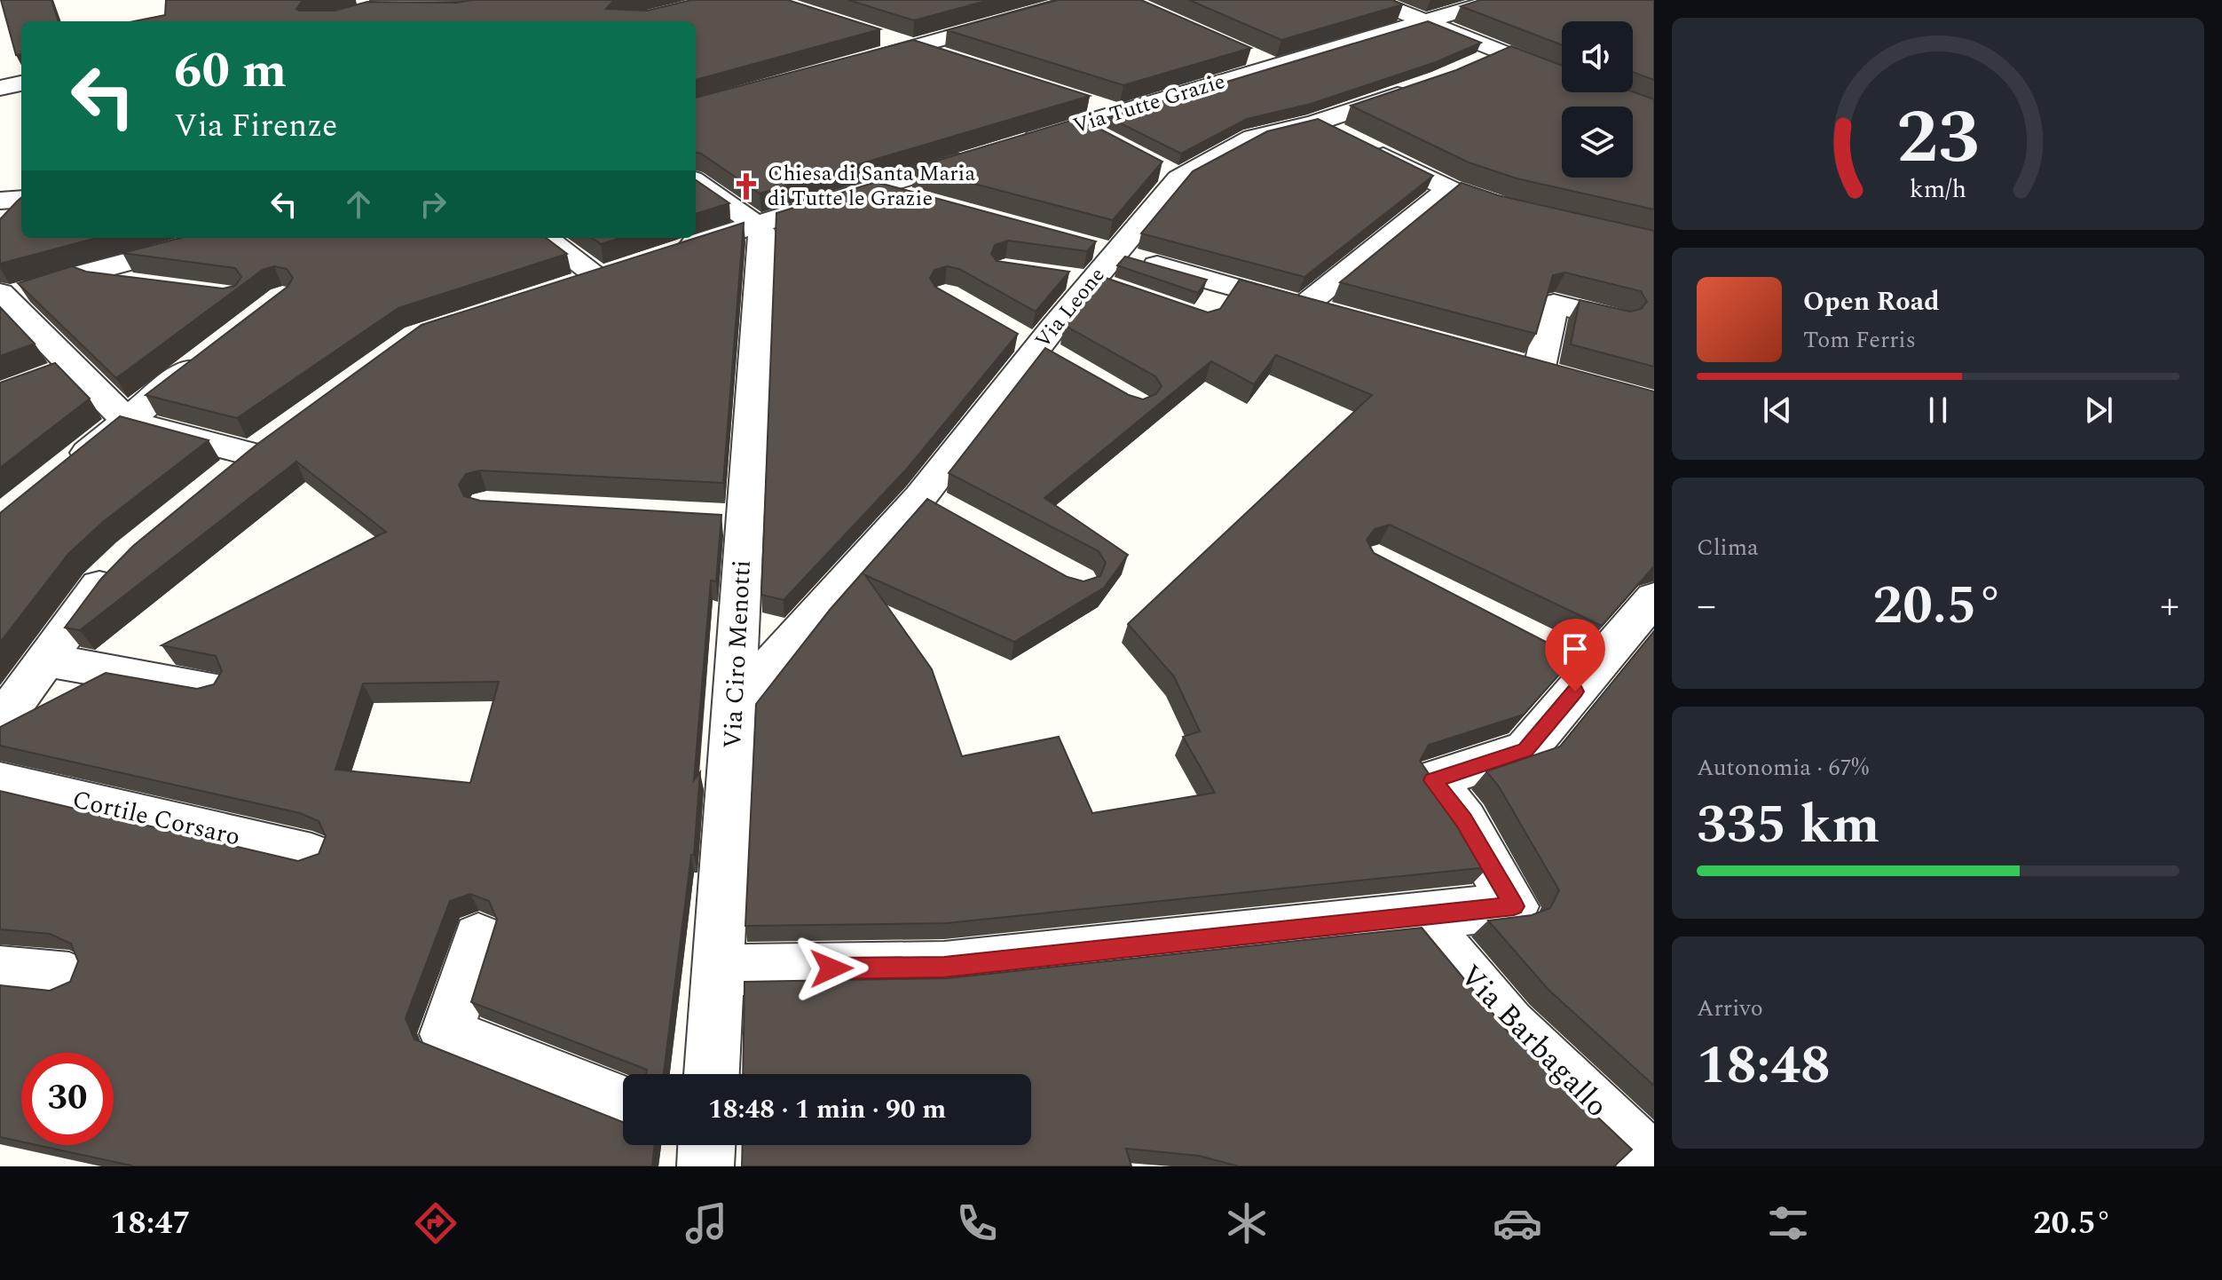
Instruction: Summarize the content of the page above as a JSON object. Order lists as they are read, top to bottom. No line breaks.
{"streets":{"street":["Via Tutte Grazie","Via Leone","Via Ciro Menotti","Cortile Corsaro","Via Barbagallo"]},"crossings":[["Via Tutte Grazie","Via Ciro Menotti"],["Via Leone","Via Ciro Menotti"]],"places":{"church":["Chiesa di Santa Maria di Tutte le Grazie"]},"page":{"turn":["60 m","Via Firenze"],"song":["Open Road","Tom Ferris"],"tile":["Clima",["Autonomia · 67%","335 km"],["Arrivo","18:48"]],"heat":["−","20.5°","+"],"limit":"30","trip":"18:48 · 1 min · 90 m","tabs":["18:47","20.5°"],"gauge":["23","km/h"]}}
